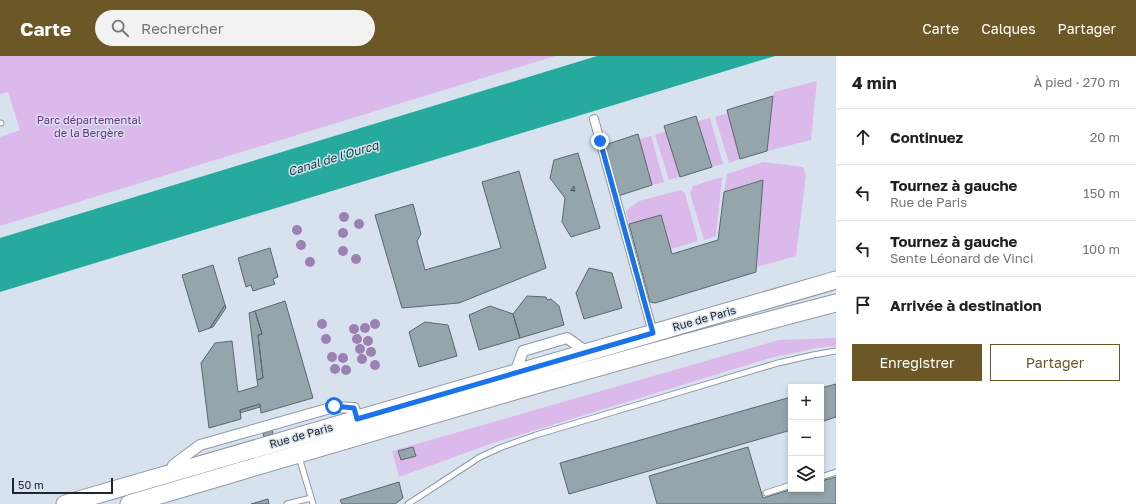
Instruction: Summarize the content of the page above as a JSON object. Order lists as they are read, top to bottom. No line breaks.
{"streets":{"main road":["Rue de Paris"]},"water":["Canal de l'Ourcq"],"parks":["Parc départemental de la Bergère"],"house_numbers":["4"],"scale_bar":"50 m","page":{"header":"Carte","search":"Rechercher","nav":["Carte","Calques","Partager"],"heading":["4 min","À pied · 270 m"],"list":[["Continuez","20 m"],["Tournez à gauche","Rue de Paris","150 m"],["Tournez à gauche","Sente Léonard de Vinci","100 m"],"Arrivée à destination"],"buttons":["Enregistrer","Partager"],"map_buttons":["+","−"],"scale":"50 m"}}
